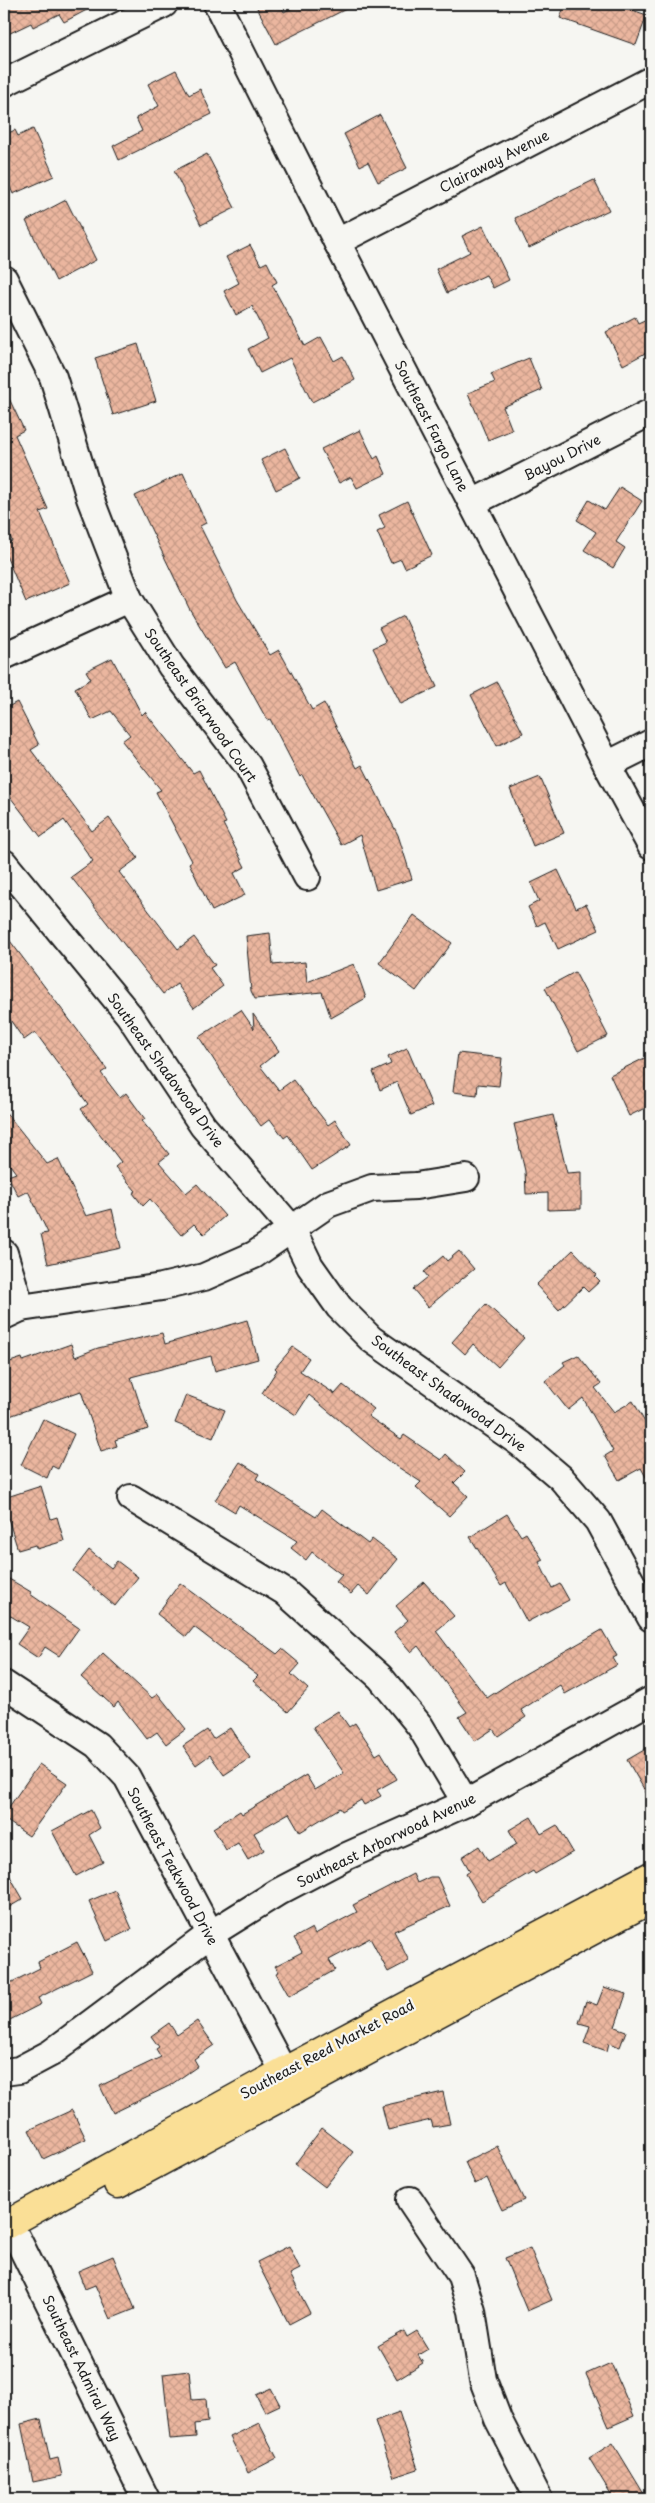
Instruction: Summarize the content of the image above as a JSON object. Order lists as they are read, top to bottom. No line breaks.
{"streets":{"main road":["Southeast Reed Market Road"],"street":["Clairaway Avenue","Southeast Fargo Lane","Bayou Drive","Southeast Briarwood Court","Southeast Shadowood Drive","Southeast Arborwood Avenue","Southeast Teakwood Drive","Southeast Admiral Way"]},"crossings":[["Clairaway Avenue","Southeast Fargo Lane"],["Southeast Fargo Lane","Bayou Drive"],["Southeast Arborwood Avenue","Southeast Teakwood Drive"],["Southeast Teakwood Drive","Southeast Reed Market Road"],["Southeast Reed Market Road","Southeast Admiral Way"]]}
